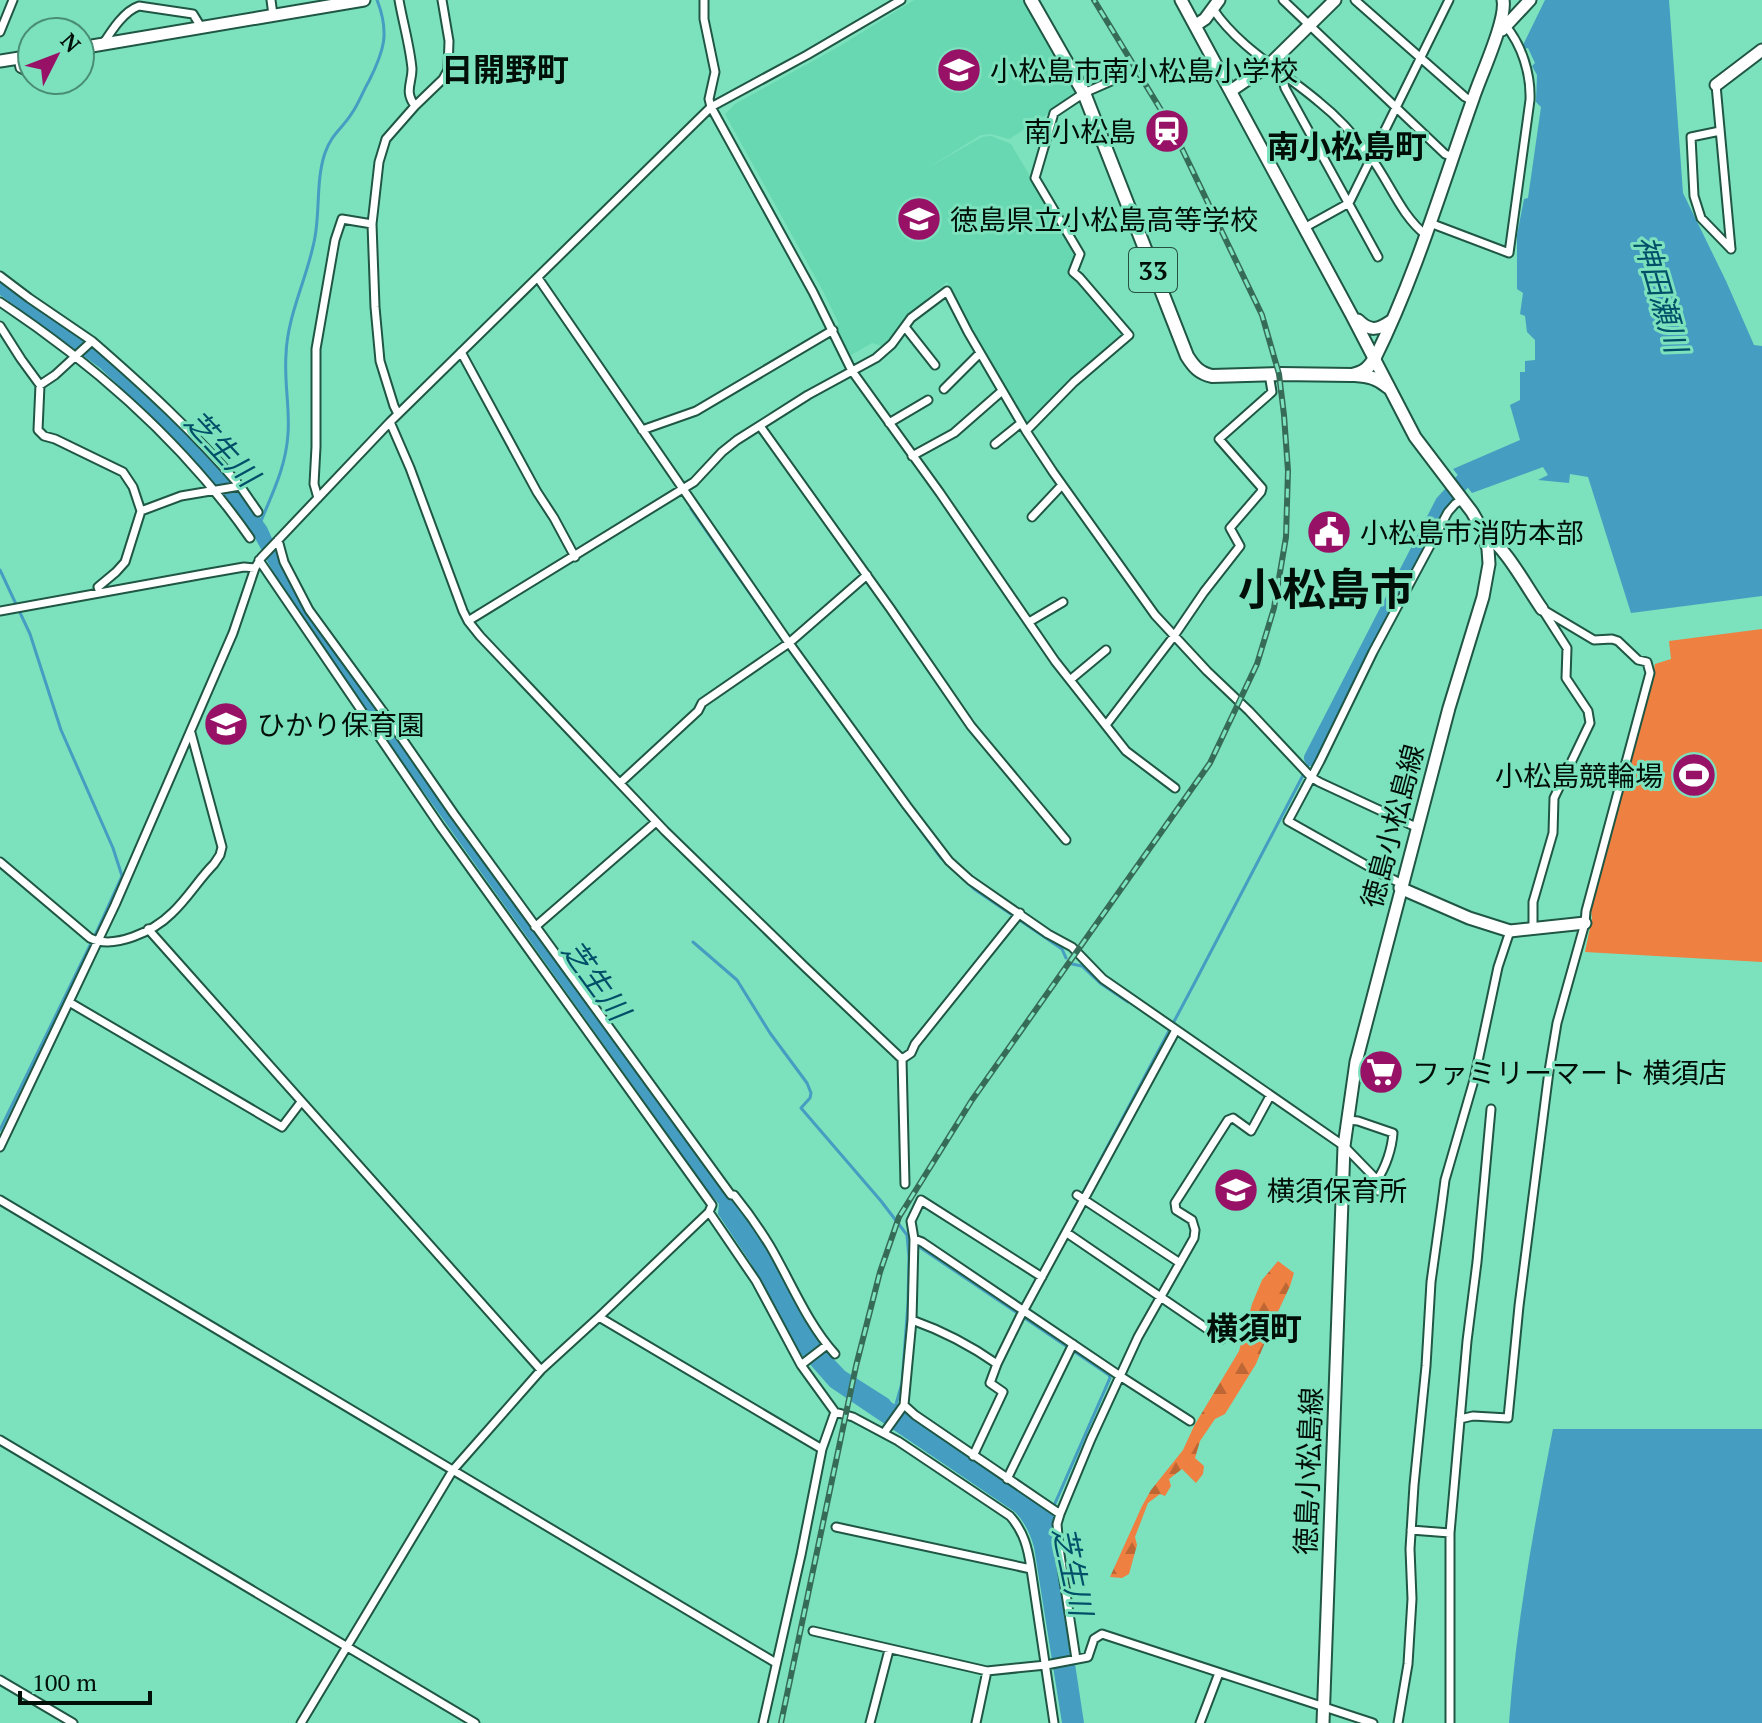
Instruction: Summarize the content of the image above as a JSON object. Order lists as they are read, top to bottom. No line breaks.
{"streets":{"main road":["33","徳島小松島線"]},"crossings":[["33","徳島小松島線"]],"districts":["日開野町","南小松島町","小松島市","横須町"],"water":["神田瀬川","芝生川"],"places":{"school or university":["小松島市南小松島小学校","徳島県立小松島高等学校","ひかり保育園","横須保育所"],"station":["南小松島"],"public building":["小松島市消防本部"],"sports":["小松島競輪場"],"supermarket":["ファミリーマート 横須店"]},"scale_bar":"100 m","north":"top right"}
